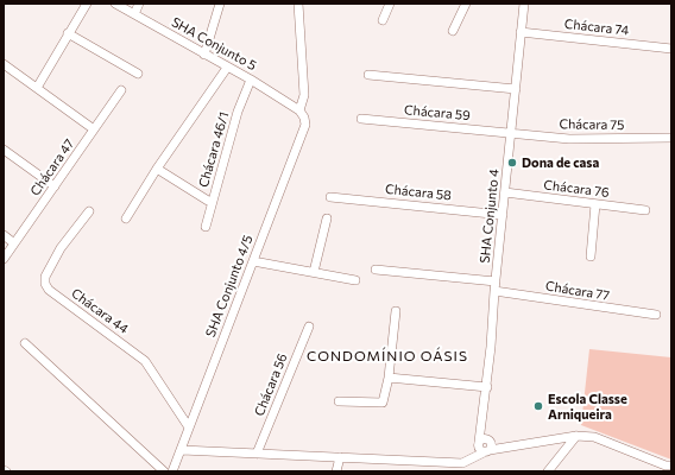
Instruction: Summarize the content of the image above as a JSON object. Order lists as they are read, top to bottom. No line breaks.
{"streets":{"street":["Chácara 74","SHA Conjunto 5","Chácara 59","Chácara 75","Chácara 46/1","Chácara 47","Chácara 76","Chácara 58","SHA Conjunto 4","SHA Conjunto 4/5","Chácara 77","Chácara 44","Chácara 56"]},"crossings":[["Chácara 74","SHA Conjunto 4"],["SHA Conjunto 5","Chácara 46/1"],["SHA Conjunto 5","SHA Conjunto 4/5"],["Chácara 59","Chácara 75"],["Chácara 59","SHA Conjunto 4"],["Chácara 75","SHA Conjunto 4"],["Chácara 76","SHA Conjunto 4"],["Chácara 58","SHA Conjunto 4"],["SHA Conjunto 4","Chácara 77"],["SHA Conjunto 4/5","Chácara 44"]],"districts":["CONDOMÍNIO OÁSIS"],"places":["Dona de casa","Escola Classe Arniqueira"]}
